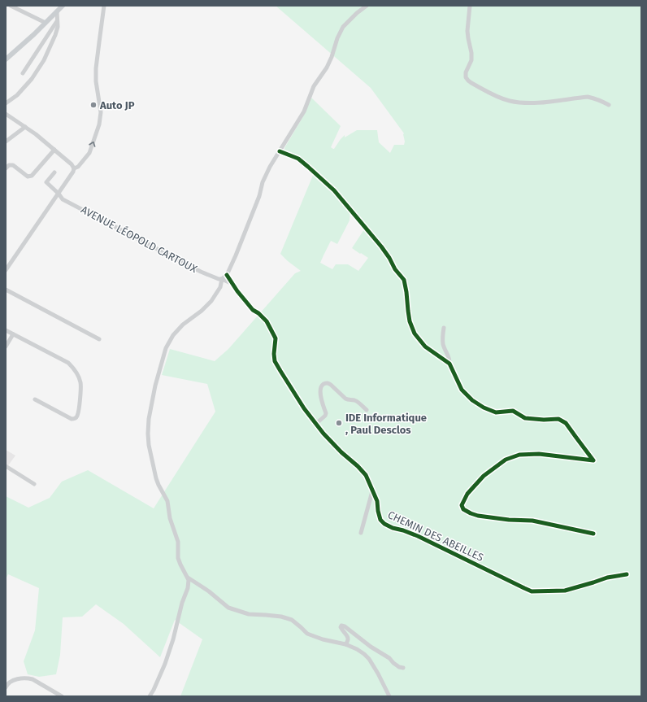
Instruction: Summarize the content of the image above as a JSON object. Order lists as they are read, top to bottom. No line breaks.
{"streets":{"street":["AVENUE LÉOPOLD CARTOUX","CHEMIN DES ABEILLES"]},"places":["Auto JP","IDE Informatique , Paul Desclos"]}
